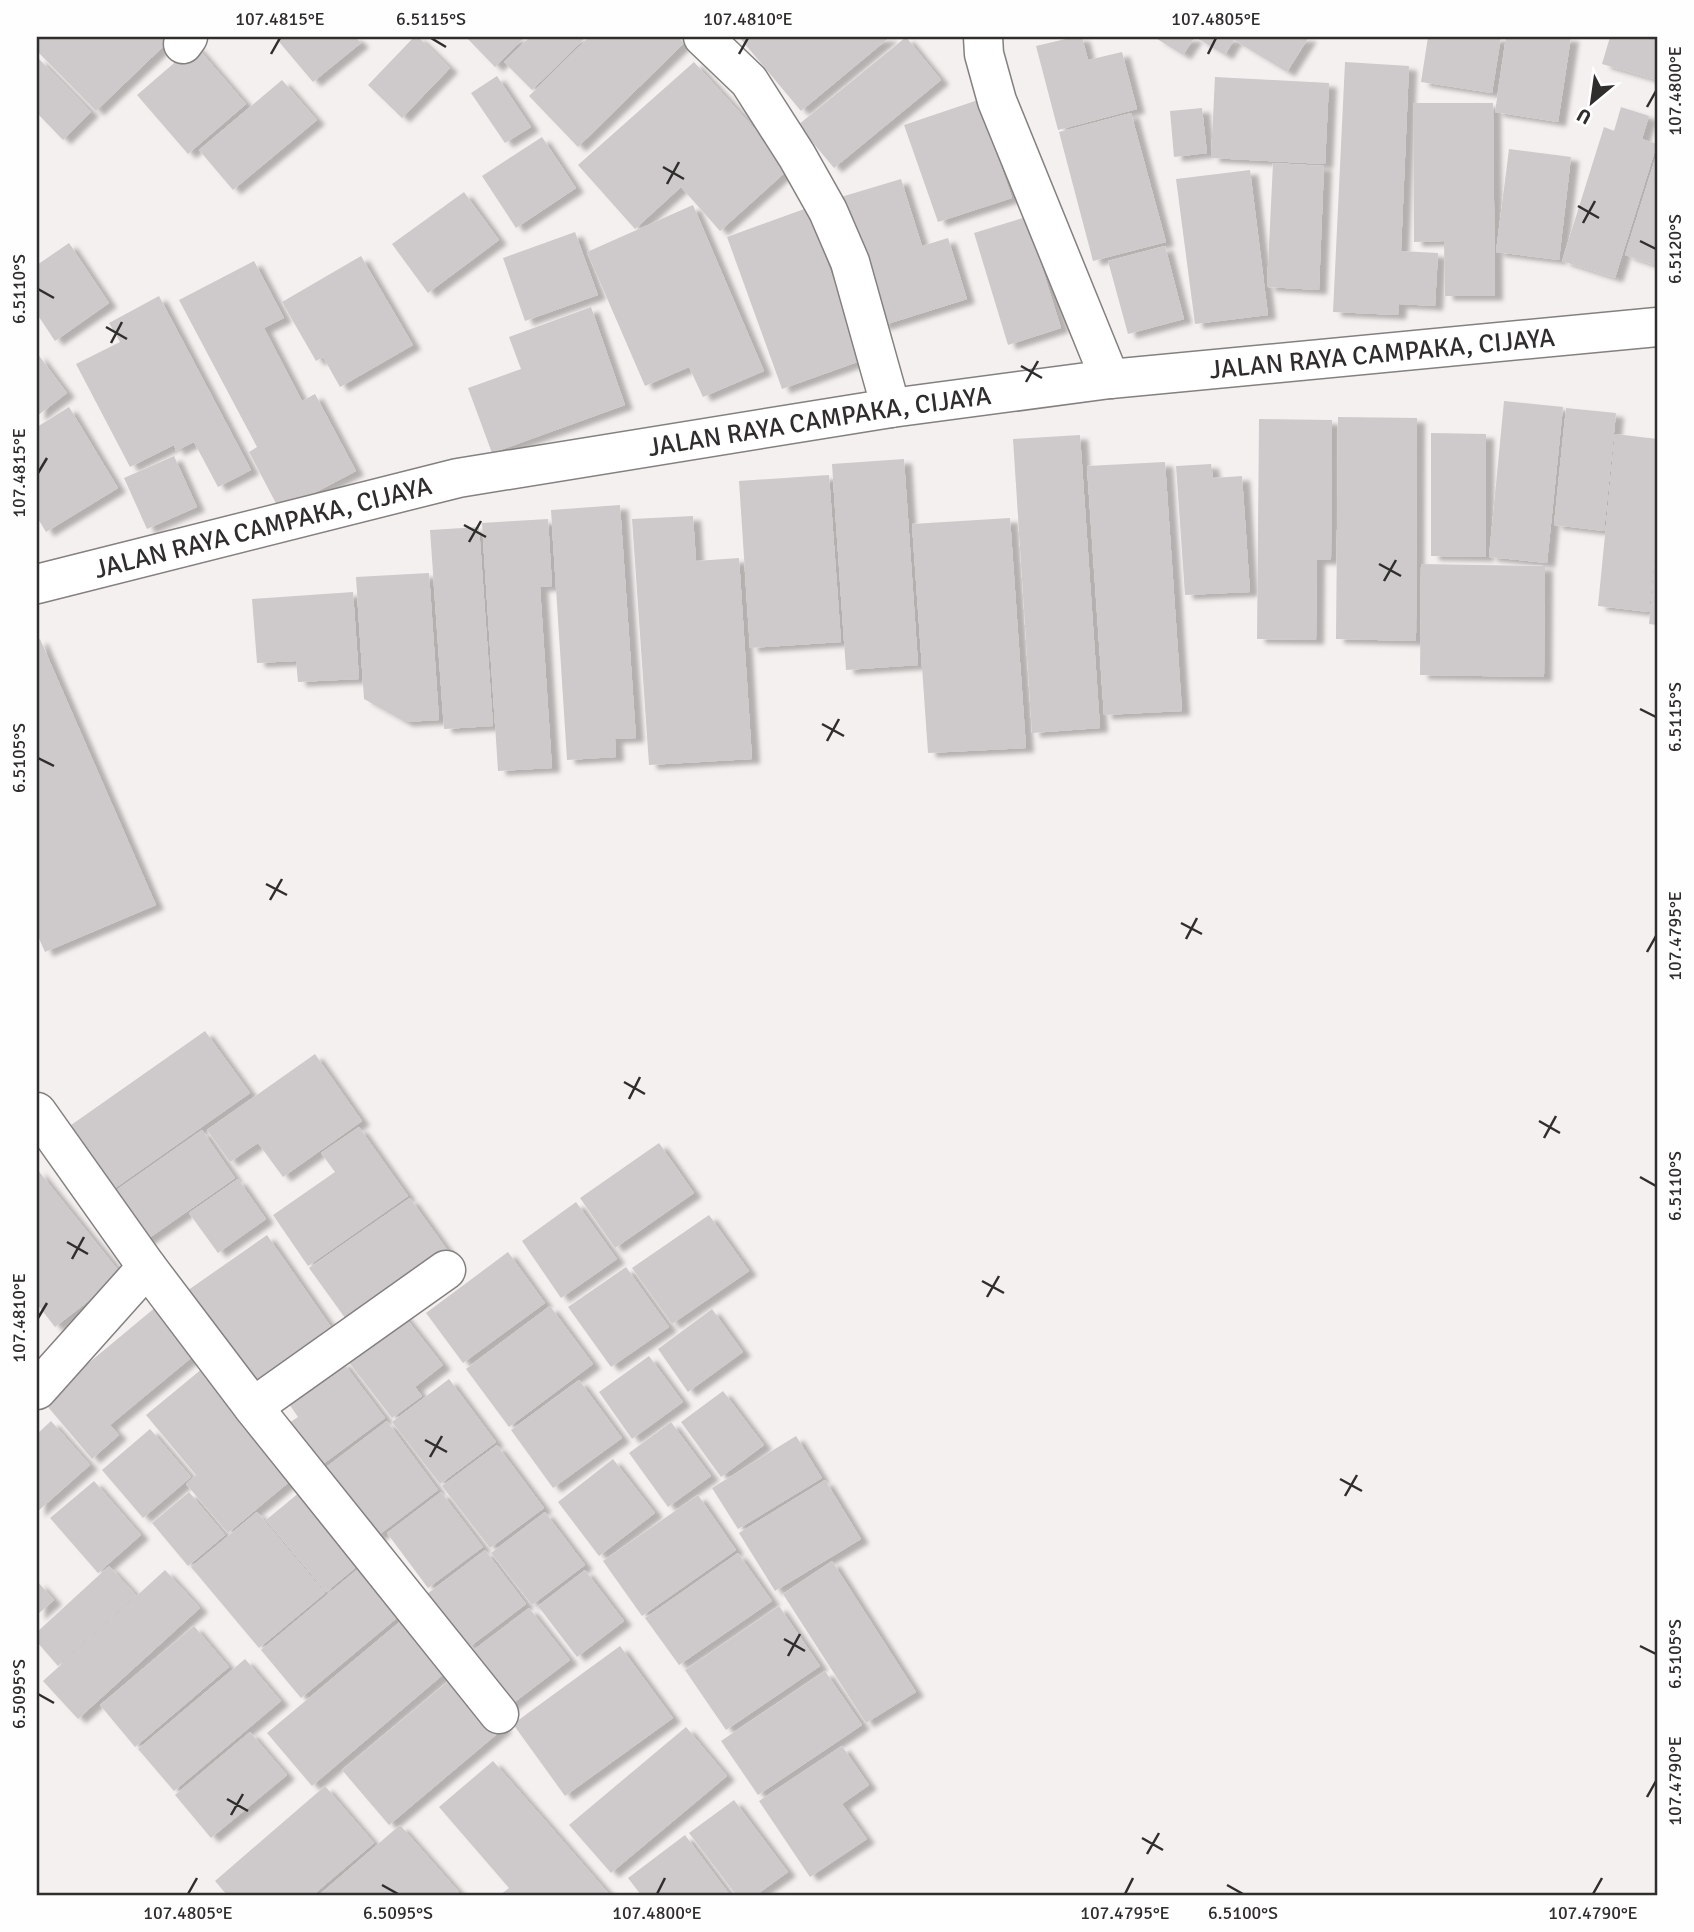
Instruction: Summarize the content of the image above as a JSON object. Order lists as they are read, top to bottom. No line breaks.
{"streets":{"street":["JALAN RAYA CAMPAKA, CIJAYA"]},"north":"bottom left","coordinates":["107.4815°E","6.5115°S","107.4810°E","107.4805°E","107.4800°E","6.5120°S","6.5110°S","6.5105°S","107.4795°E","6.5095°S","107.4790°E","6.5100°S"]}
